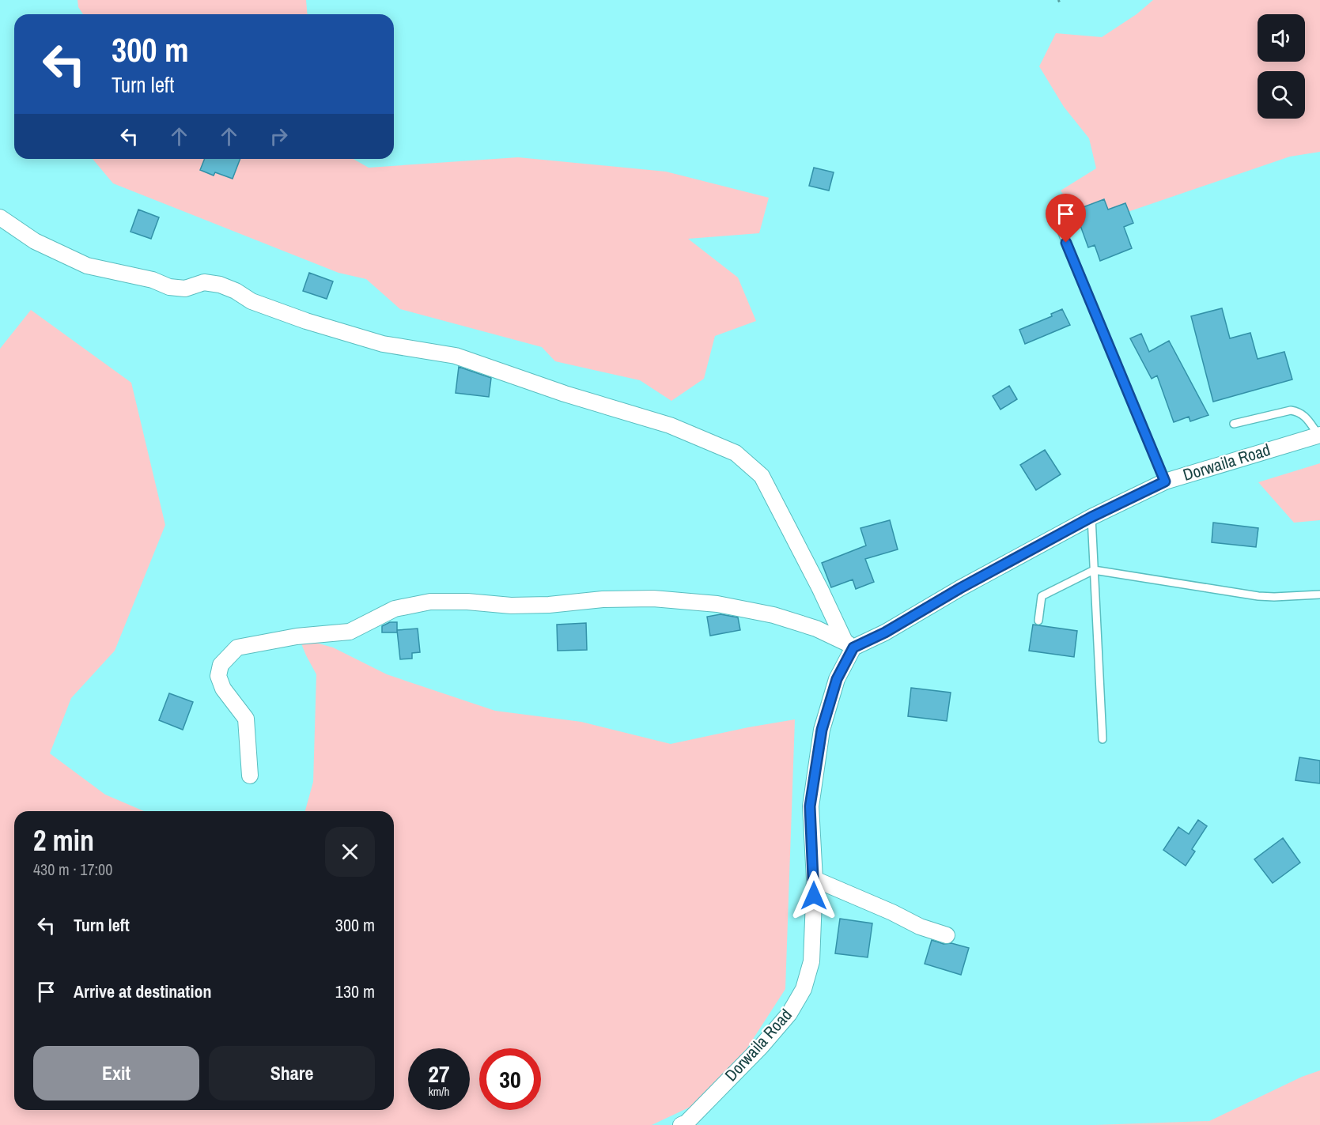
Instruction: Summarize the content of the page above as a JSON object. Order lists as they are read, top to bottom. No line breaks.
{"streets":{"street":["Dorwaila Road"]},"page":{"turn":["300 m","Turn left"],"heading":["2 min","430 m · 17:00"],"list":[{"name":"Turn left","value":"300 m"},{"name":"Arrive at destination","value":"130 m"}],"buttons":["Exit","Share"],"speed":"27 km/h","limit":"30"}}
